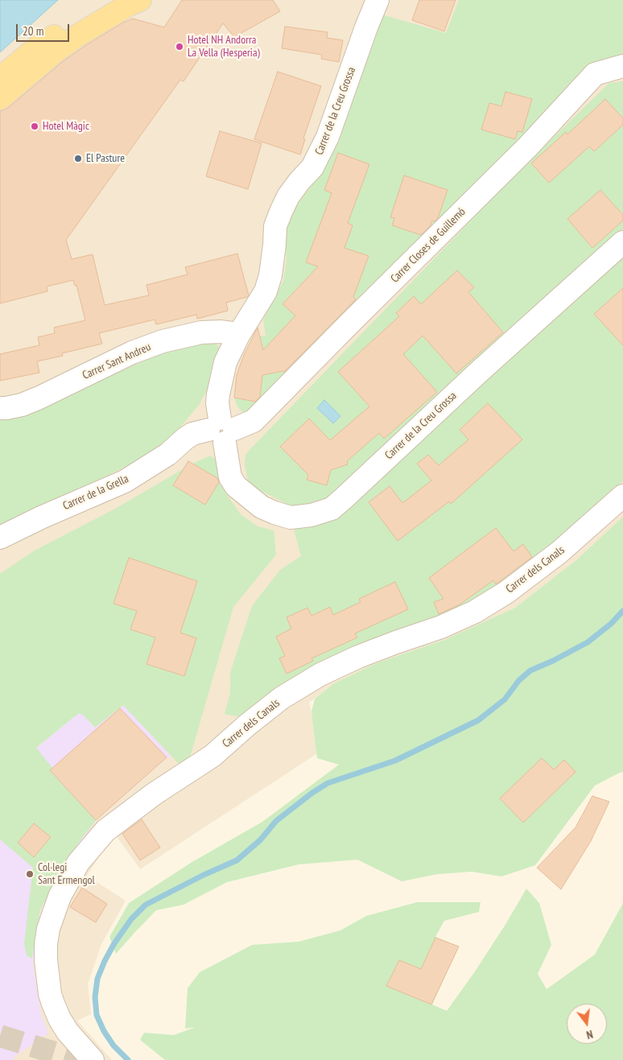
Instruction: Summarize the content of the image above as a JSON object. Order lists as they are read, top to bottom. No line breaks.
{"streets":{"street":["Carrer de la Creu Grossa","Carrer Closes de Guillemó","Carrer Sant Andreu","Carrer de la Grella","Carrer dels Canals"]},"crossings":[["Carrer de la Creu Grossa","Carrer Closes de Guillemó"],["Carrer de la Creu Grossa","Carrer Sant Andreu"],["Carrer de la Creu Grossa","Carrer de la Grella"],["Carrer Closes de Guillemó","Carrer de la Grella"]],"places":["Hotel NH Andorra La Vella (Hesperia)","Hotel Màgic","El Pasture","Col·legi Sant Ermengol"],"scale_bar":"20 m","north":"bottom"}
